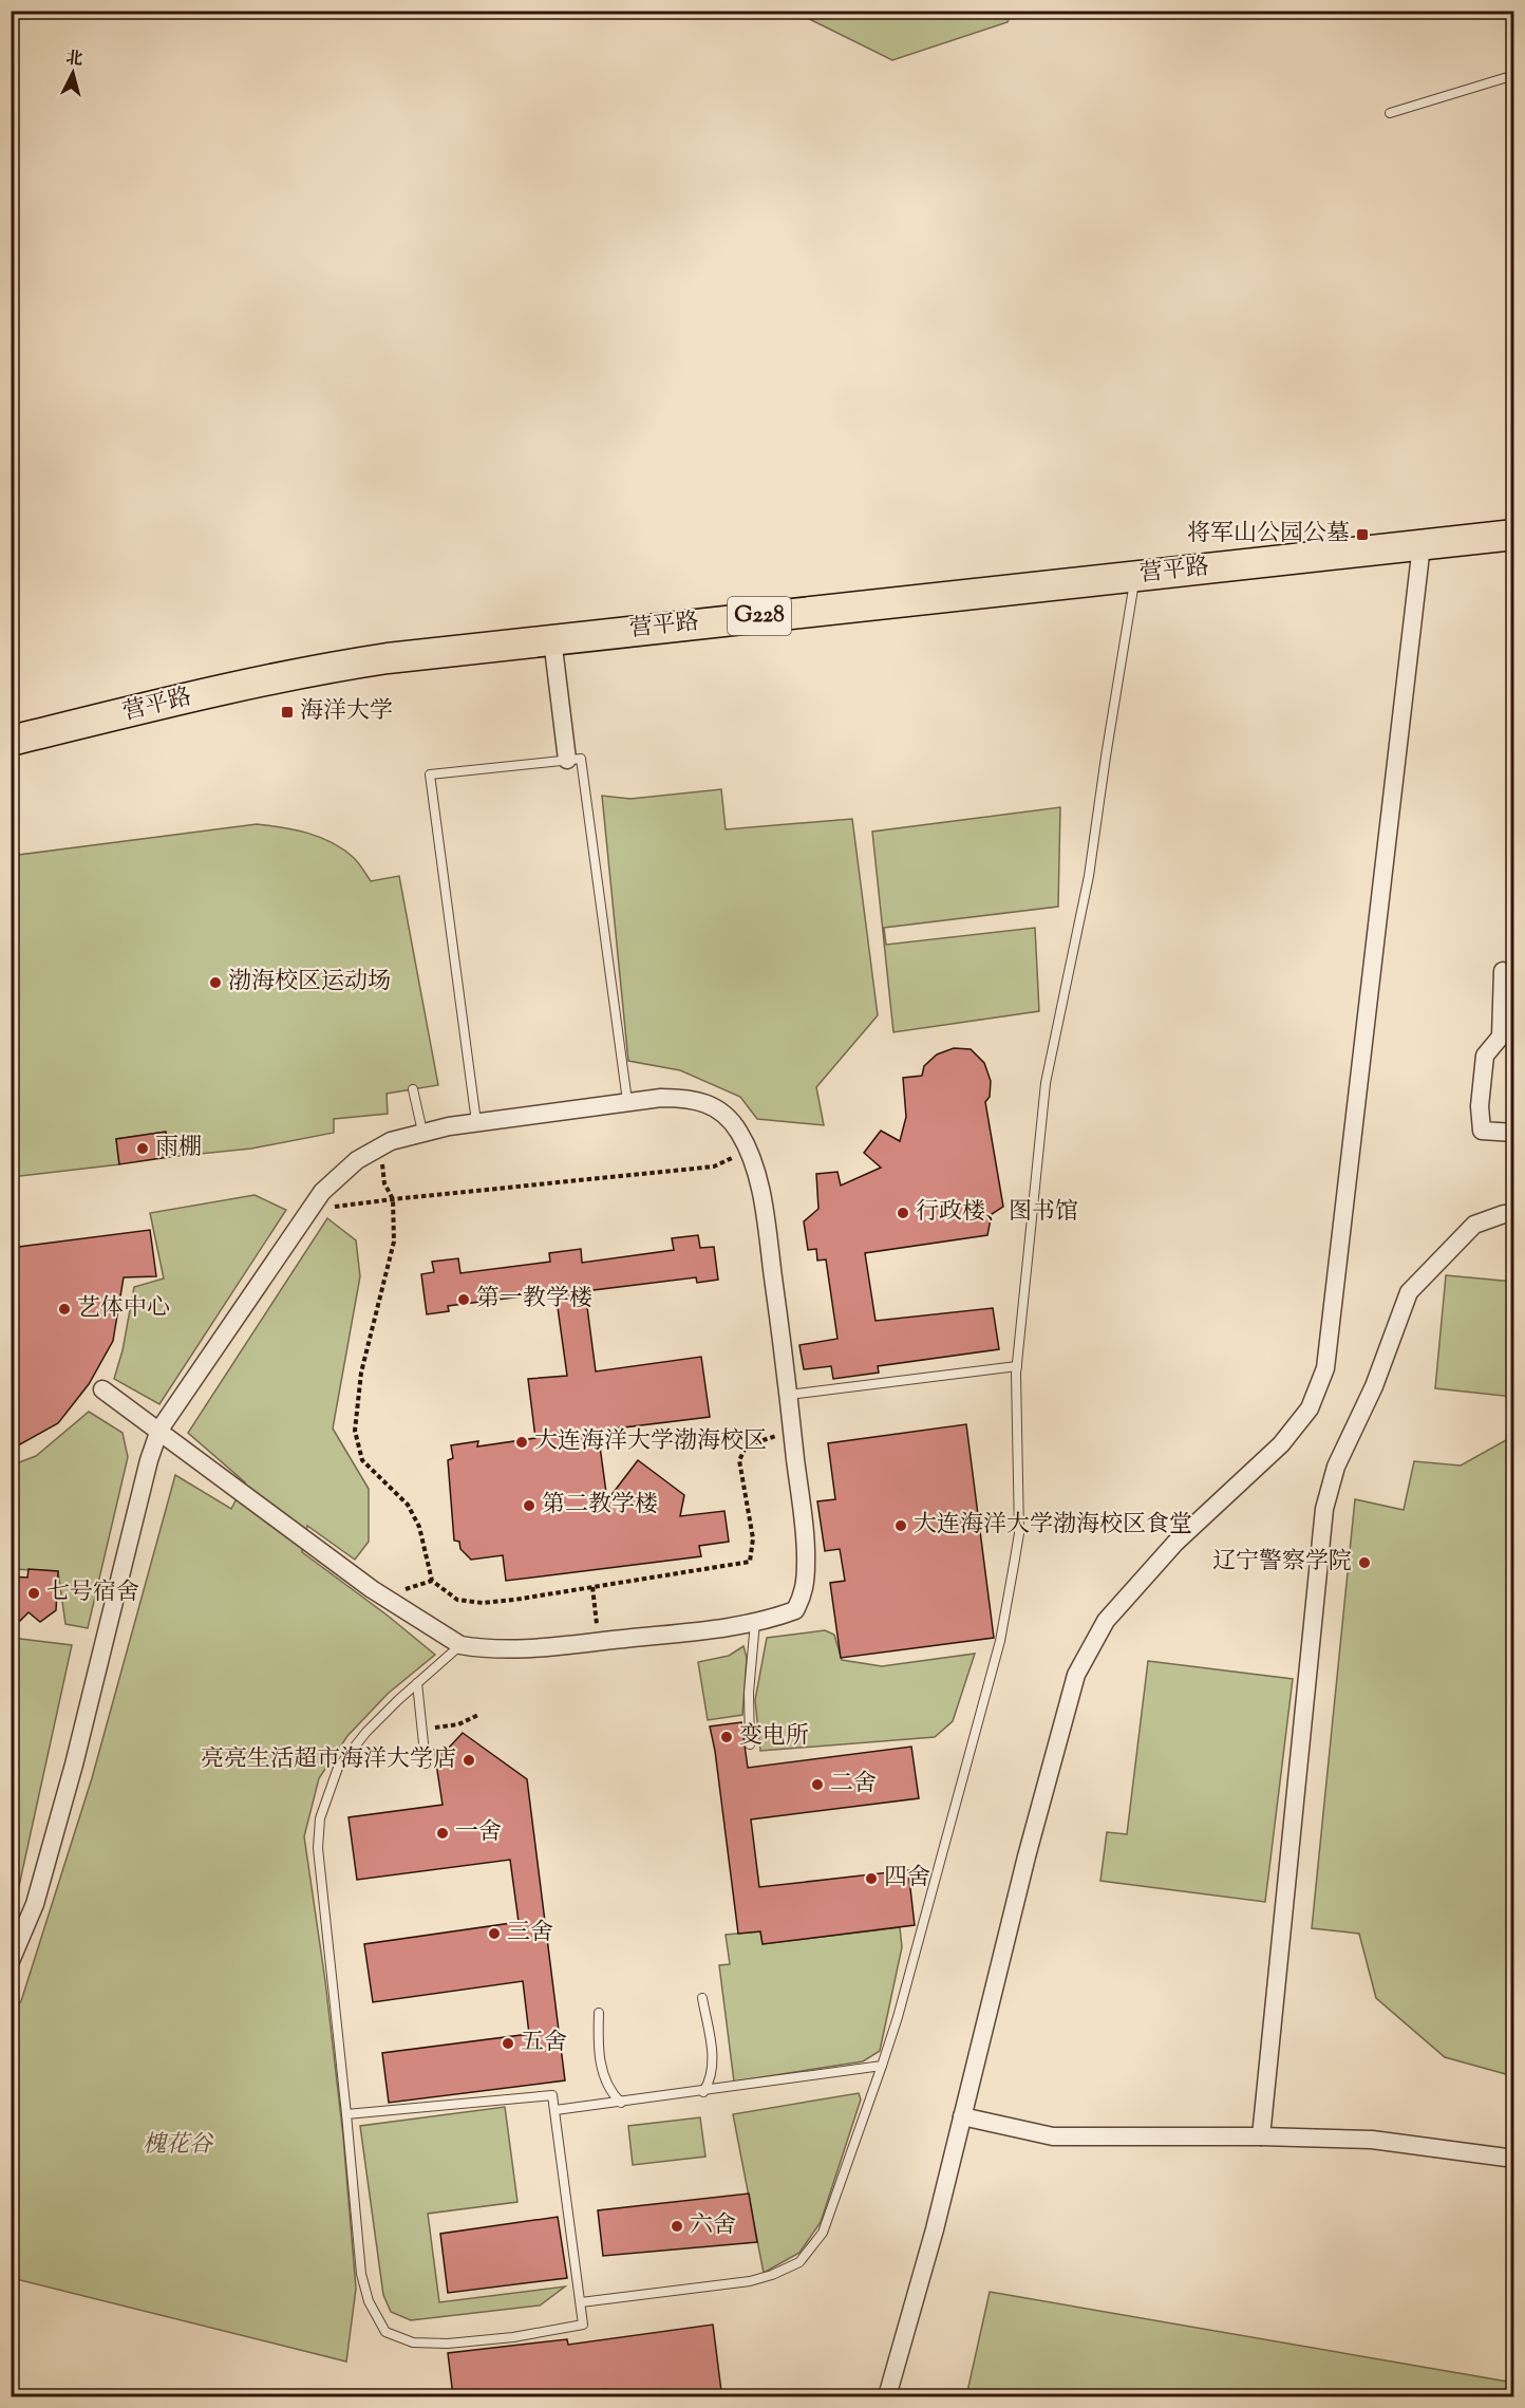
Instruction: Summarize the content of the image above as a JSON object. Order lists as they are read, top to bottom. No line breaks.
{"streets":{"highway":["营平路","G228"]},"parks":["槐花谷"],"places":{"transit":["将军山公园公墓","海洋大学"],"other":["渤海校区运动场","雨棚","行政楼、图书馆","第一教学楼","艺体中心","大连海洋大学渤海校区","第二教学楼","大连海洋大学渤海校区食堂","辽宁警察学院","七号宿舍","变电所","亮亮生活超市海洋大学店","二舍","一舍","四舍","三舍","五舍","六舍"]},"north":"top"}
